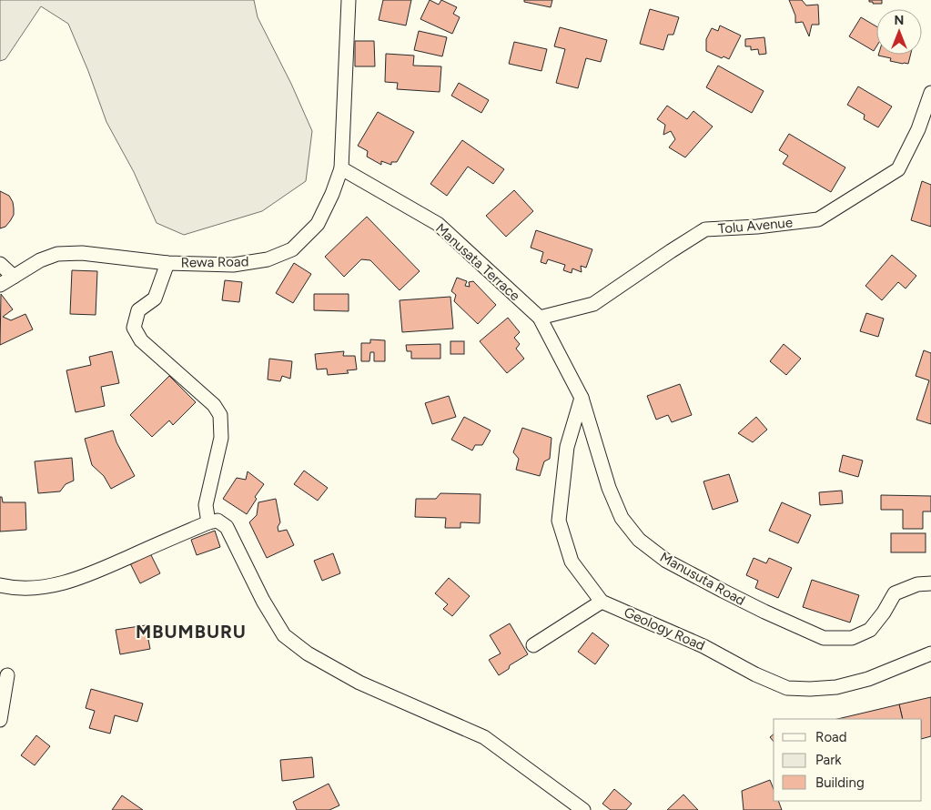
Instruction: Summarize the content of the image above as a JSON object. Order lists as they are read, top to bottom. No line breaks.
{"streets":{"street":["Tolu Avenue","Rewa Road","Manusata Terrace","Manusuta Road","Geology Road"]},"crossings":[["Tolu Avenue","Manusata Terrace"],["Tolu Avenue","Manusuta Road"],["Rewa Road","Manusata Terrace"],["Manusata Terrace","Manusuta Road"],["Manusuta Road","Geology Road"]],"districts":["MBUMBURU"],"legend":["Road","Park","Building"],"north":"top"}
